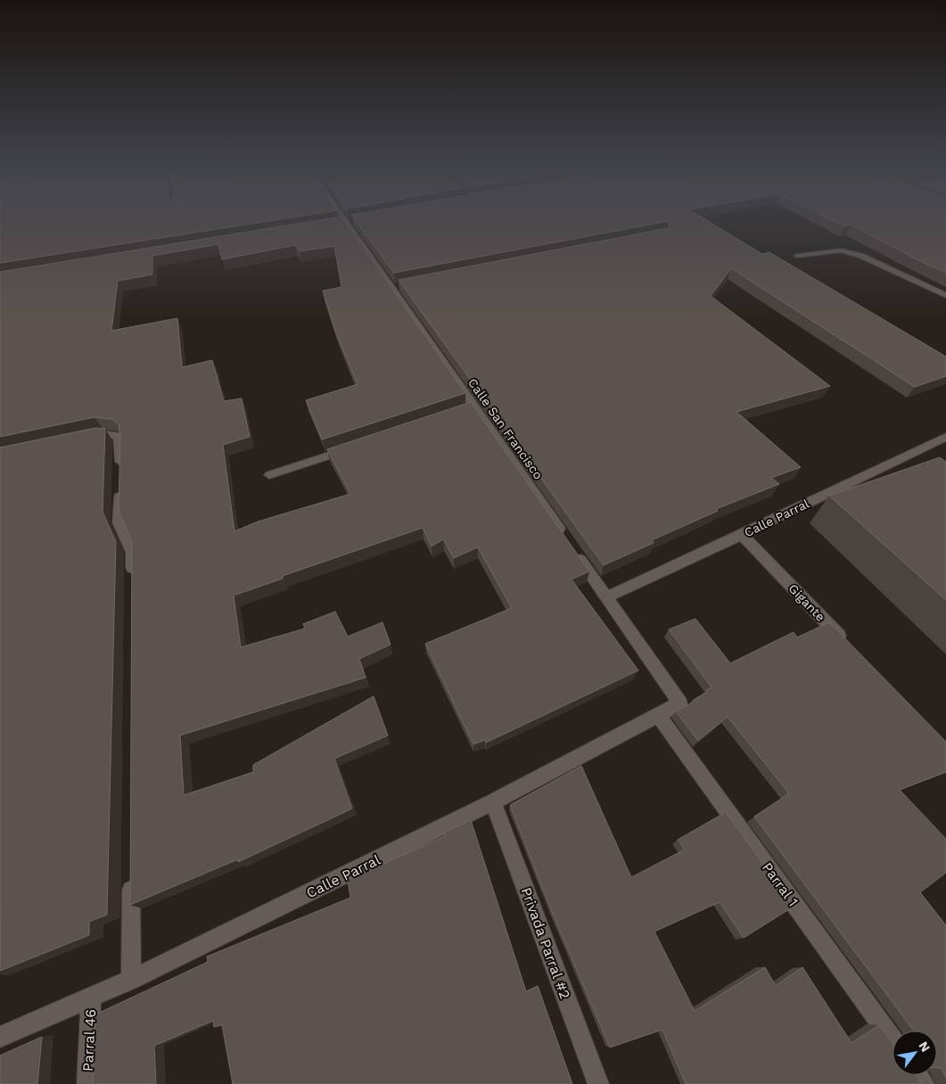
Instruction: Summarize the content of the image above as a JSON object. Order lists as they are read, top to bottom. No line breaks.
{"streets":{"street":["Calle San Francisco","Calle Parral","Gigante","Parral 1","Privada Parral #2","Parral 46"]},"crossings":[["Calle Parral","Gigante"],["Calle Parral","Parral 1"],["Calle Parral","Privada Parral #2"],["Calle Parral","Parral 46"]],"north":"top right"}
